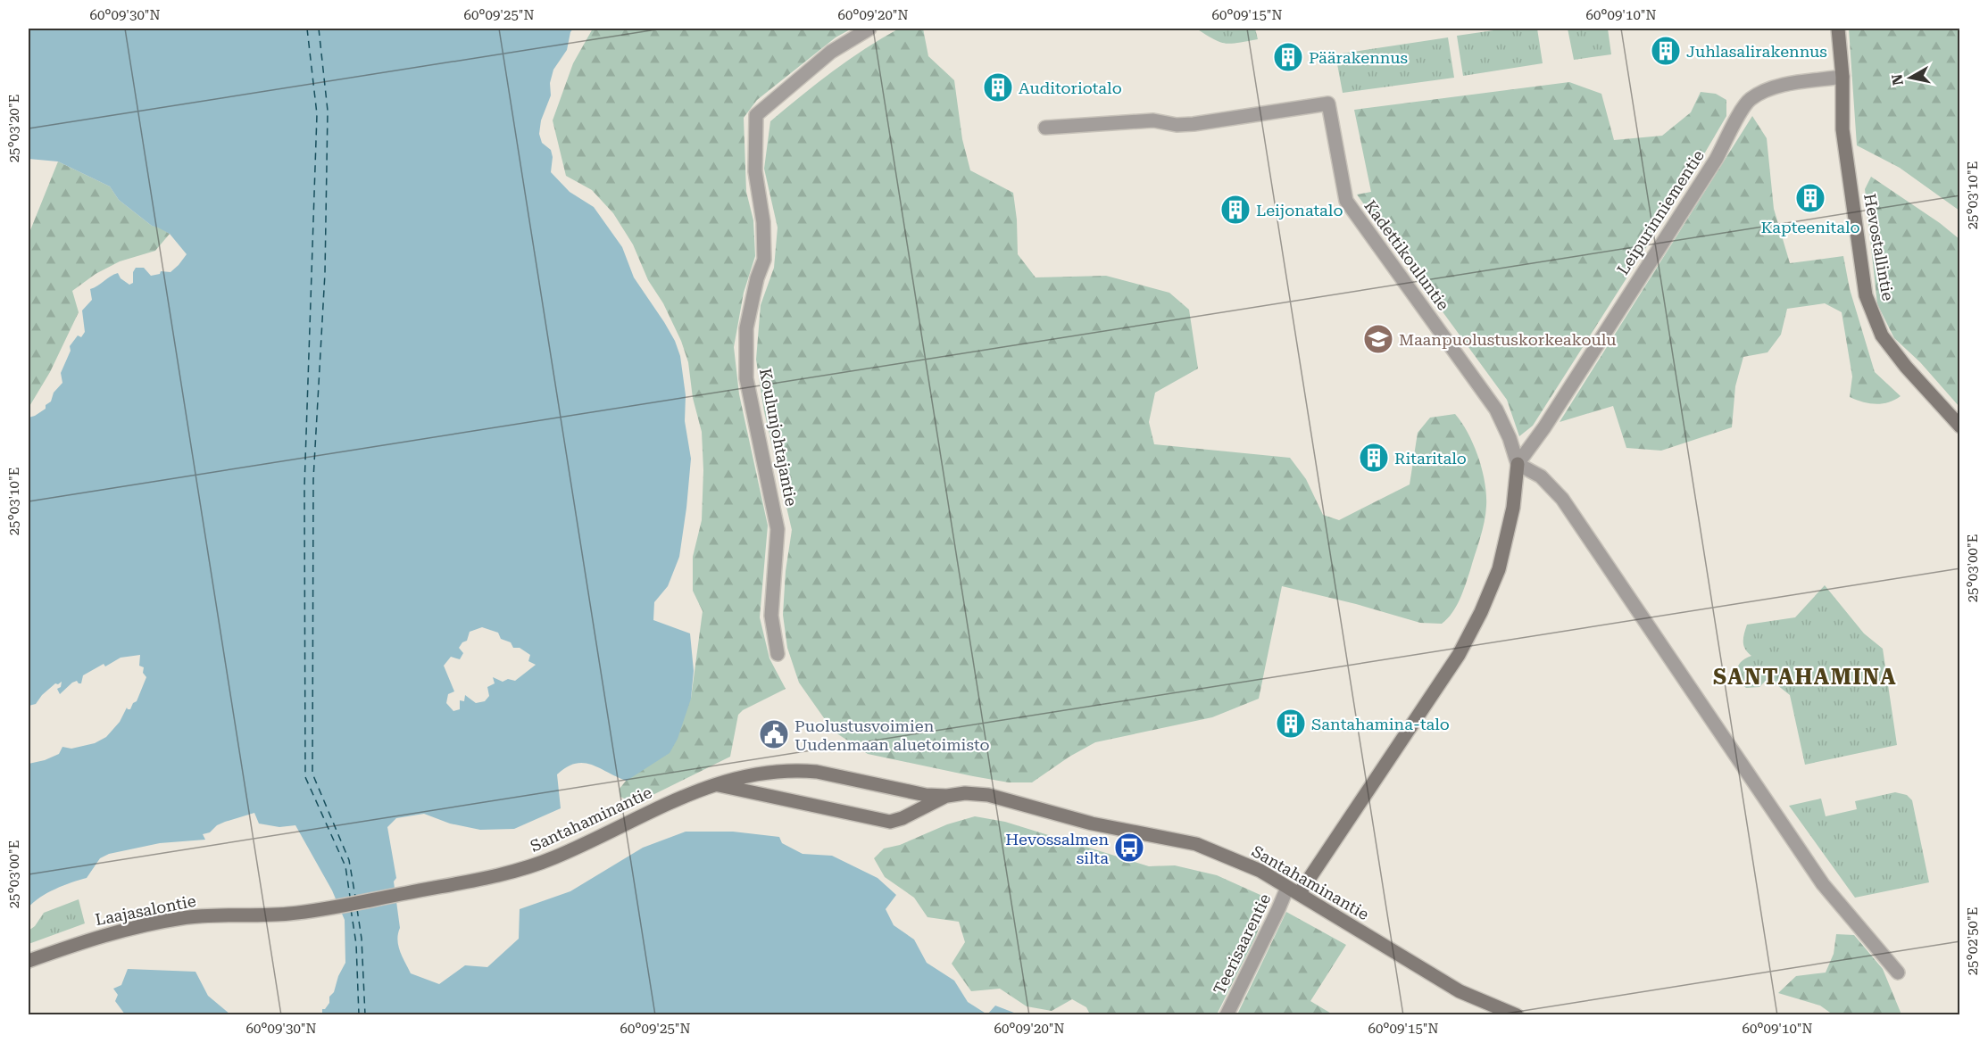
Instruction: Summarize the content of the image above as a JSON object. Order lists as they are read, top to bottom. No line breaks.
{"streets":{"main road":["Hevostallintie","Kadettikouluntie","Santahaminantie","Laajasalontie"],"street":["Leipurinniementie","Koulunjohtajantie","Teerisaarentie"]},"crossings":[["Leipurinniementie","Hevostallintie"],["Leipurinniementie","Kadettikouluntie"],["Kadettikouluntie","Santahaminantie"],["Kadettikouluntie","Teerisaarentie"],["Santahaminantie","Laajasalontie"],["Santahaminantie","Teerisaarentie"]],"districts":["SANTAHAMINA"],"places":{"building":["Juhlasalirakennus","Päärakennus","Auditoriotalo","Kapteenitalo","Leijonatalo","Ritaritalo","Santahamina-talo"],"school or university":["Maanpuolustuskorkeakoulu"],"public building":["Puolustusvoimien Uudenmaan aluetoimisto"],"bus stop":["Hevossalmen silta"]},"north":"left","coordinates":["60°09'30\"N","60°09'25\"N","60°09'20\"N","60°09'15\"N","60°09'10\"N","25°03'20\"E","25°03'10\"E","25°03'00\"E","25°02'50\"E"]}
